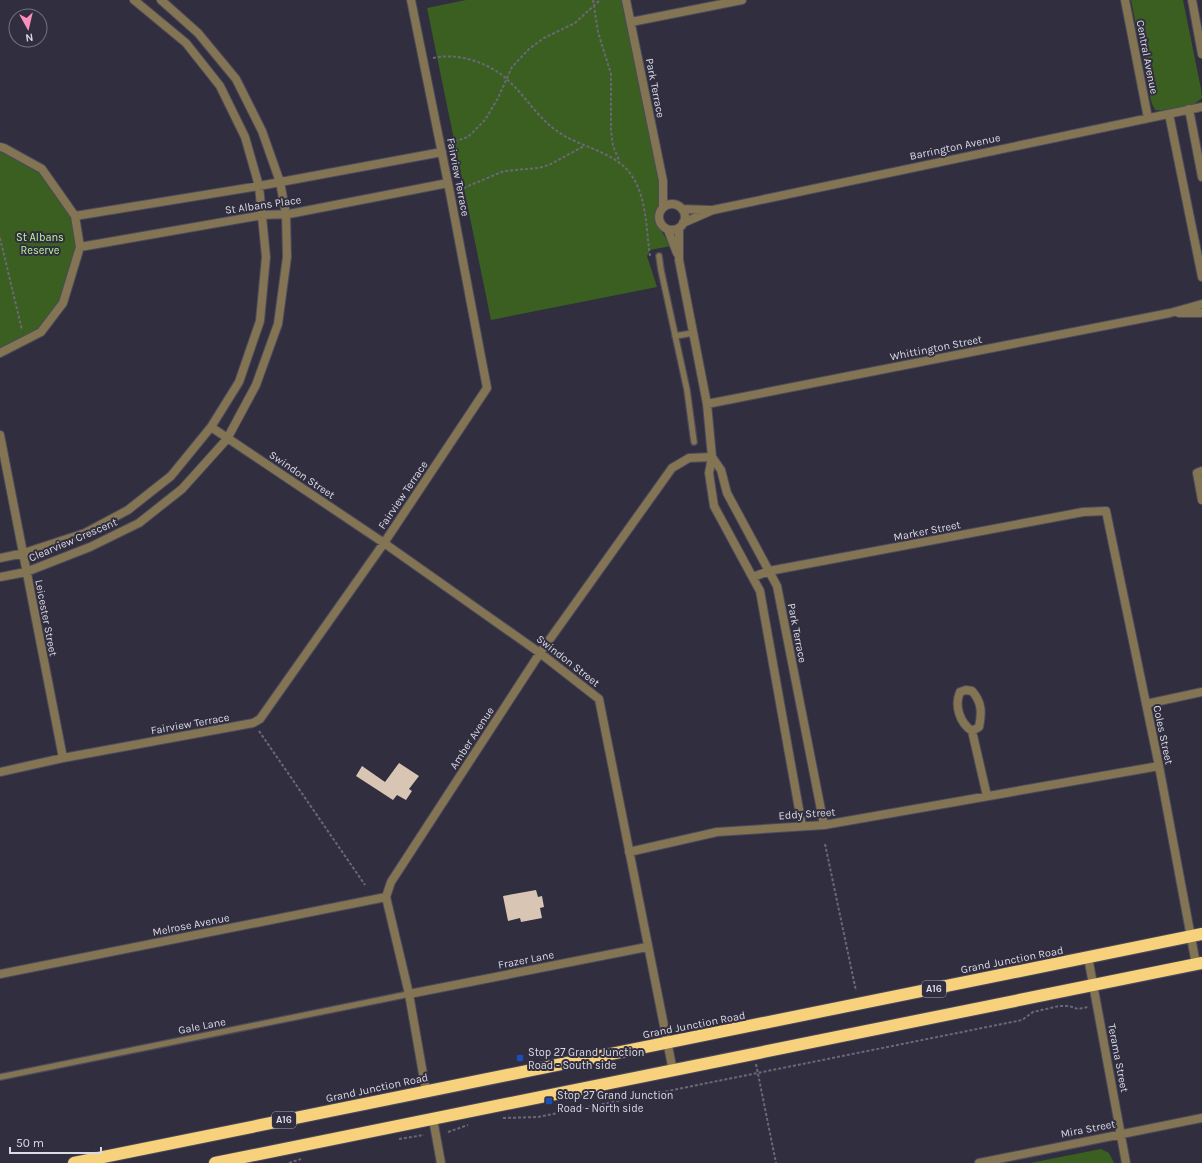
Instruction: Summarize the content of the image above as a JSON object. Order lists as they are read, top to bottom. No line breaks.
{"streets":{"highway":["Grand Junction Road","A16"],"street":["Central Avenue","Park Terrace","Barrington Avenue","Fairview Terrace","St Albans Place","Whittington Street","Swindon Street","Marker Street","Clearview Crescent","Leicester Street","Coles Street","Amber Avenue","Eddy Street","Melrose Avenue","Frazer Lane","Terama Street","Mira Street"],"lane":["Gale Lane"]},"crossings":[["Central Avenue","Barrington Avenue"],["Park Terrace","Barrington Avenue"],["Park Terrace","Whittington Street"],["Park Terrace","Marker Street"],["Park Terrace","Amber Avenue"],["Park Terrace","Eddy Street"],["Fairview Terrace","St Albans Place"],["Fairview Terrace","Swindon Street"],["Fairview Terrace","Leicester Street"],["St Albans Place","Clearview Crescent"],["Swindon Street","Clearview Crescent"],["Swindon Street","Amber Avenue"],["Swindon Street","Eddy Street"],["Swindon Street","Frazer Lane"],["Swindon Street","Grand Junction Road"],["Marker Street","Coles Street"],["Clearview Crescent","Leicester Street"],["Coles Street","Eddy Street"],["Coles Street","Grand Junction Road"],["Amber Avenue","Melrose Avenue"],["Frazer Lane","Gale Lane"],["Grand Junction Road","Terama Street"],["Terama Street","Mira Street"]],"parks":["St Albans Reserve"],"places":{"transit":["Stop 27 Grand Junction Road - South side","Stop 27 Grand Junction Road - North side"]},"scale_bar":"50 m","north":"bottom"}
